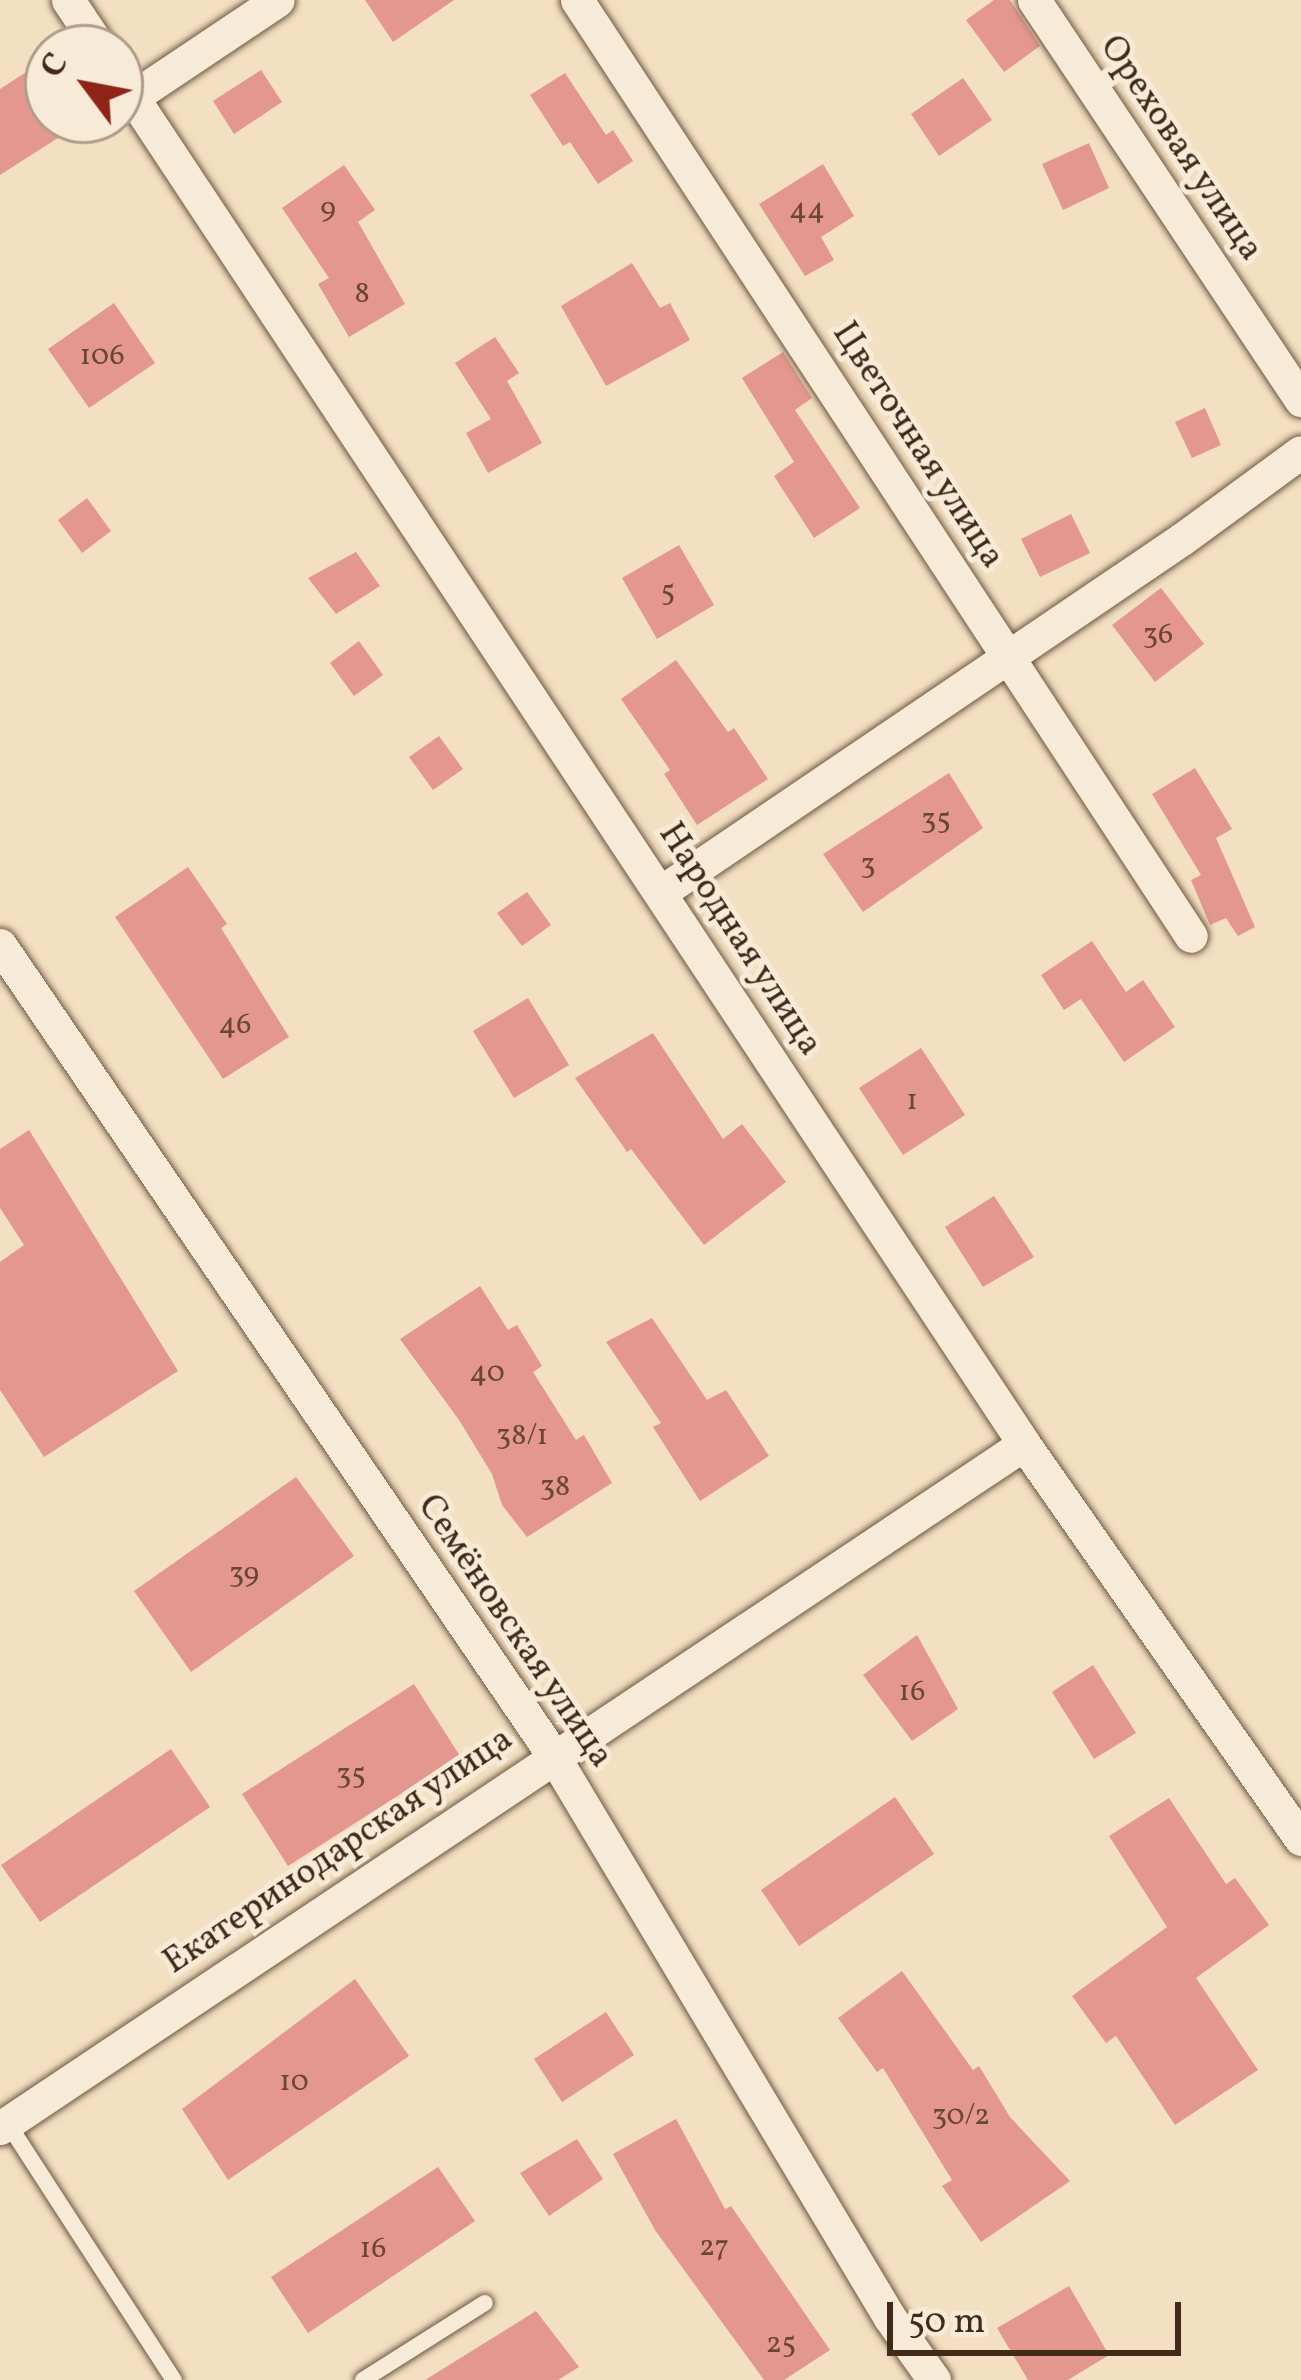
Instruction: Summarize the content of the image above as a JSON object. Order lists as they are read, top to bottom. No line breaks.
{"streets":{"street":["Ореховая улица","Цветочная улица","Народная улица","Семёновская улица","Екатеринодарская улица"]},"crossings":[["Народная улица","Екатеринодарская улица"],["Семёновская улица","Екатеринодарская улица"]],"house_numbers":["9","44","8","106","5","36","35","3","46","1","40","38/1","38","39","16","35","10","30/2","27","16","25"],"scale_bar":"50 m","north":"top left"}
